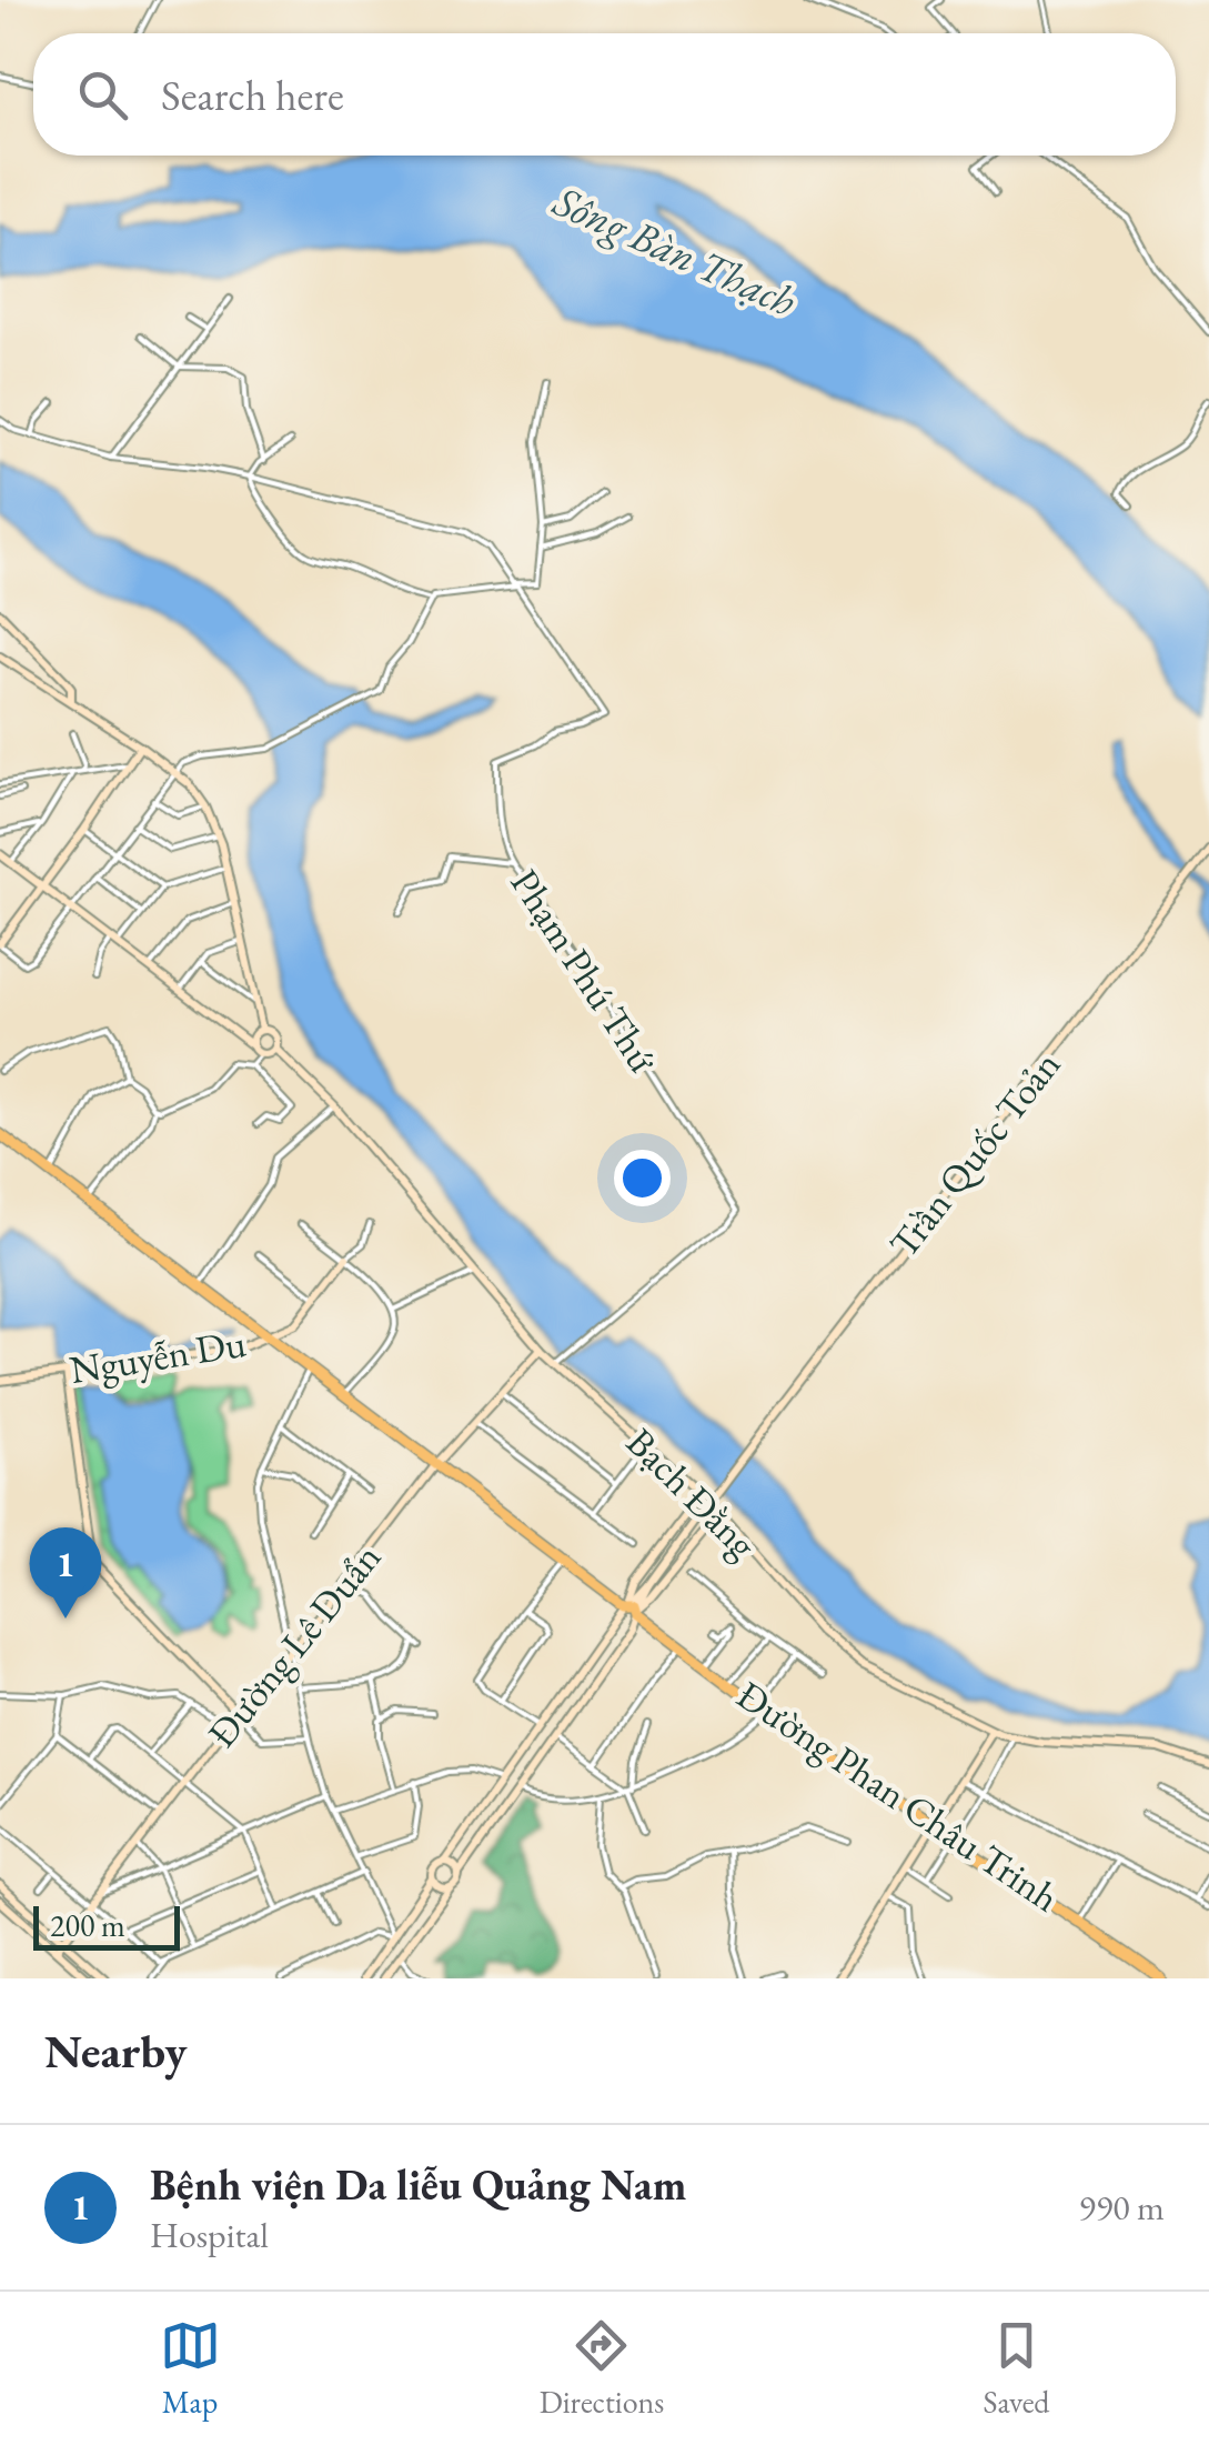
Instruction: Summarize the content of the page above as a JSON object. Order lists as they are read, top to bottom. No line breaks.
{"streets":{"main road":["Đường Phan Châu Trinh"],"street":["Phạm Phú Thứ","Trần Quốc Toản","Nguyễn Du","Bạch Đằng","Đường Lê Duẩn"]},"crossings":[["Phạm Phú Thứ","Bạch Đằng"],["Trần Quốc Toản","Đường Phan Châu Trinh"],["Nguyễn Du","Đường Phan Châu Trinh"],["Bạch Đằng","Đường Lê Duẩn"],["Đường Lê Duẩn","Đường Phan Châu Trinh"]],"water":["Sông Bàn Thạch"],"scale_bar":"200 m","page":{"search":"Search here","pins":"1","scale":"200 m","heading":"Nearby","list":[{"mark":"1","name":"Bệnh viện Da liễu Quảng Nam","note":"Hospital","value":"990 m"}],"nav":["Map","Directions","Saved"]}}
